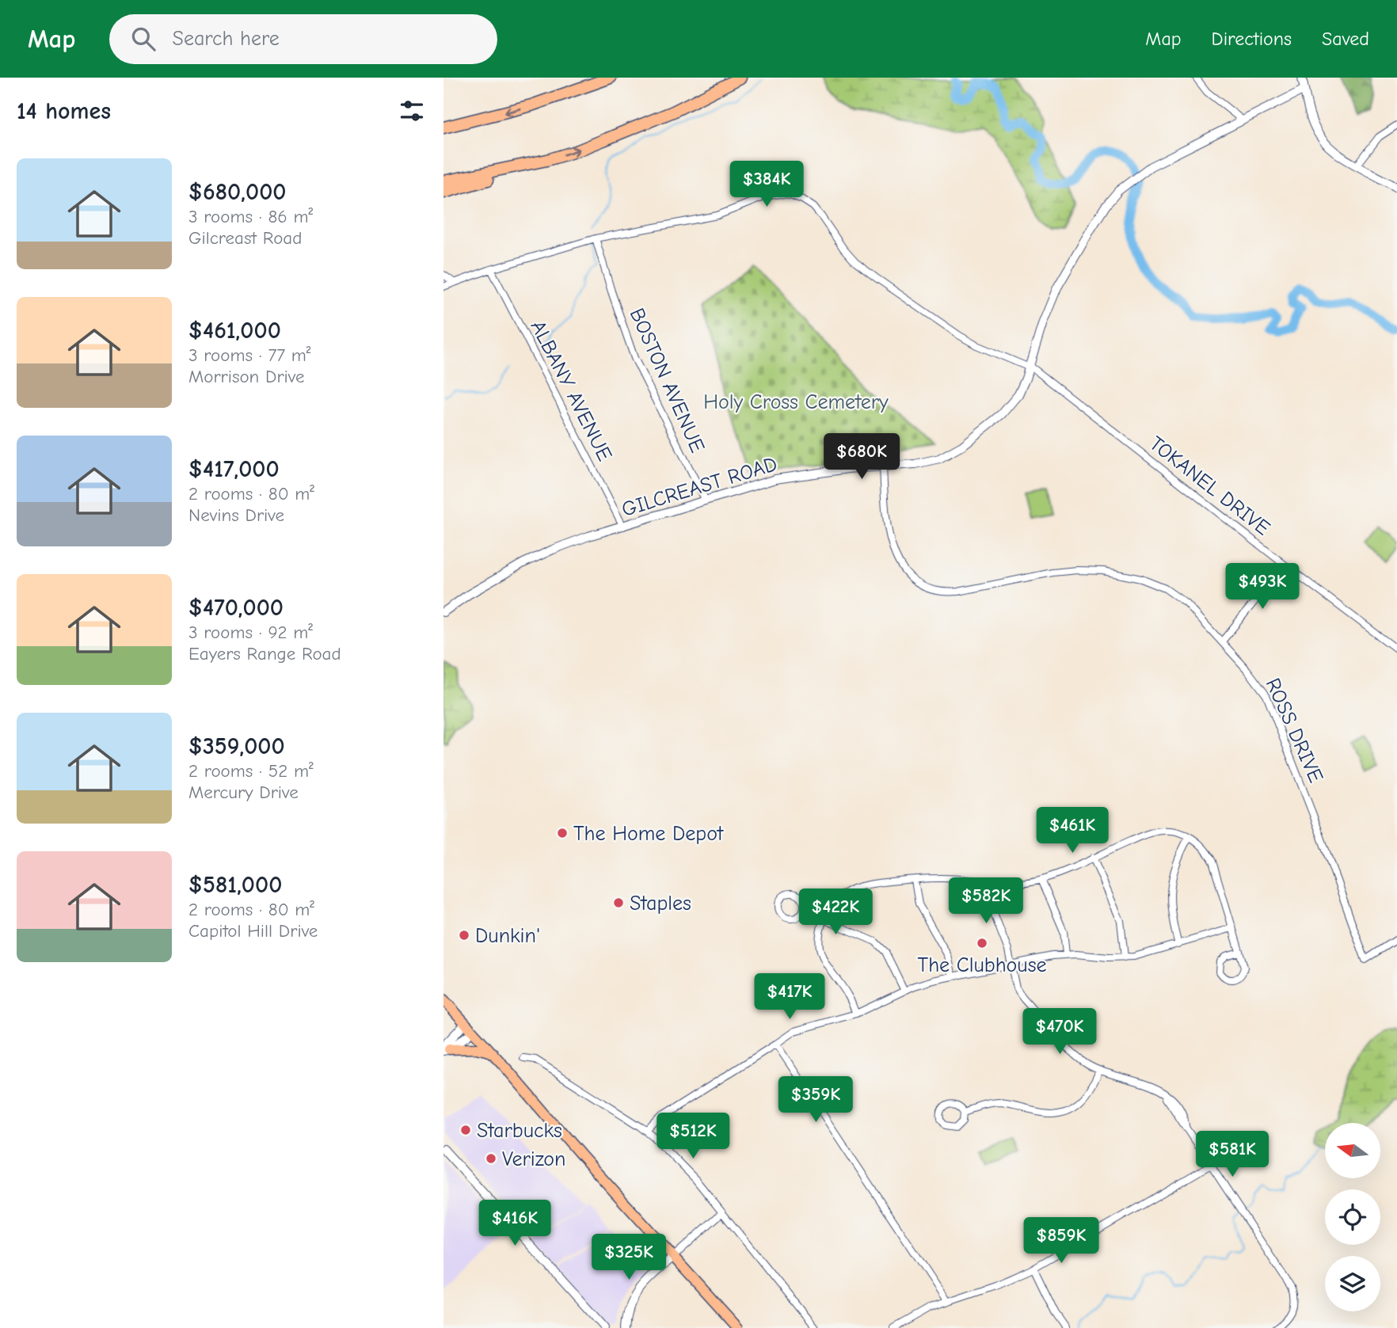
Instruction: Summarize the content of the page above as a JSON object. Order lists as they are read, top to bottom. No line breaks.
{"streets":{"street":["BOSTON AVENUE","ALBANY AVENUE","TOKANEL DRIVE","GILCREAST ROAD","ROSS DRIVE"]},"crossings":[["BOSTON AVENUE","TOKANEL DRIVE"],["BOSTON AVENUE","GILCREAST ROAD"],["ALBANY AVENUE","TOKANEL DRIVE"],["ALBANY AVENUE","GILCREAST ROAD"],["TOKANEL DRIVE","GILCREAST ROAD"],["GILCREAST ROAD","ROSS DRIVE"]],"parks":["Holy Cross Cemetery"],"places":["The Home Depot","Staples","Dunkin'","The Clubhouse","Starbucks","Verizon"],"north":"left","page":{"header":"Map","search":"Search here","nav":["Map","Directions","Saved"],"heading":"14 homes","list":[{"name":"$680,000","note":"3 rooms · 86 m² · Gilcreast Road"},{"name":"$461,000","note":"3 rooms · 77 m² · Morrison Drive"},{"name":"$417,000","note":"2 rooms · 80 m² · Nevins Drive"},{"name":"$470,000","note":"3 rooms · 92 m² · Eayers Range Road"},{"name":"$359,000","note":"2 rooms · 52 m² · Mercury Drive"},{"name":"$581,000","note":"2 rooms · 80 m² · Capitol Hill Drive"}],"price":["$384K","$680K","$493K","$461K","$582K","$422K","$417K","$470K","$359K","$512K","$581K","$416K","$859K","$325K"]}}
